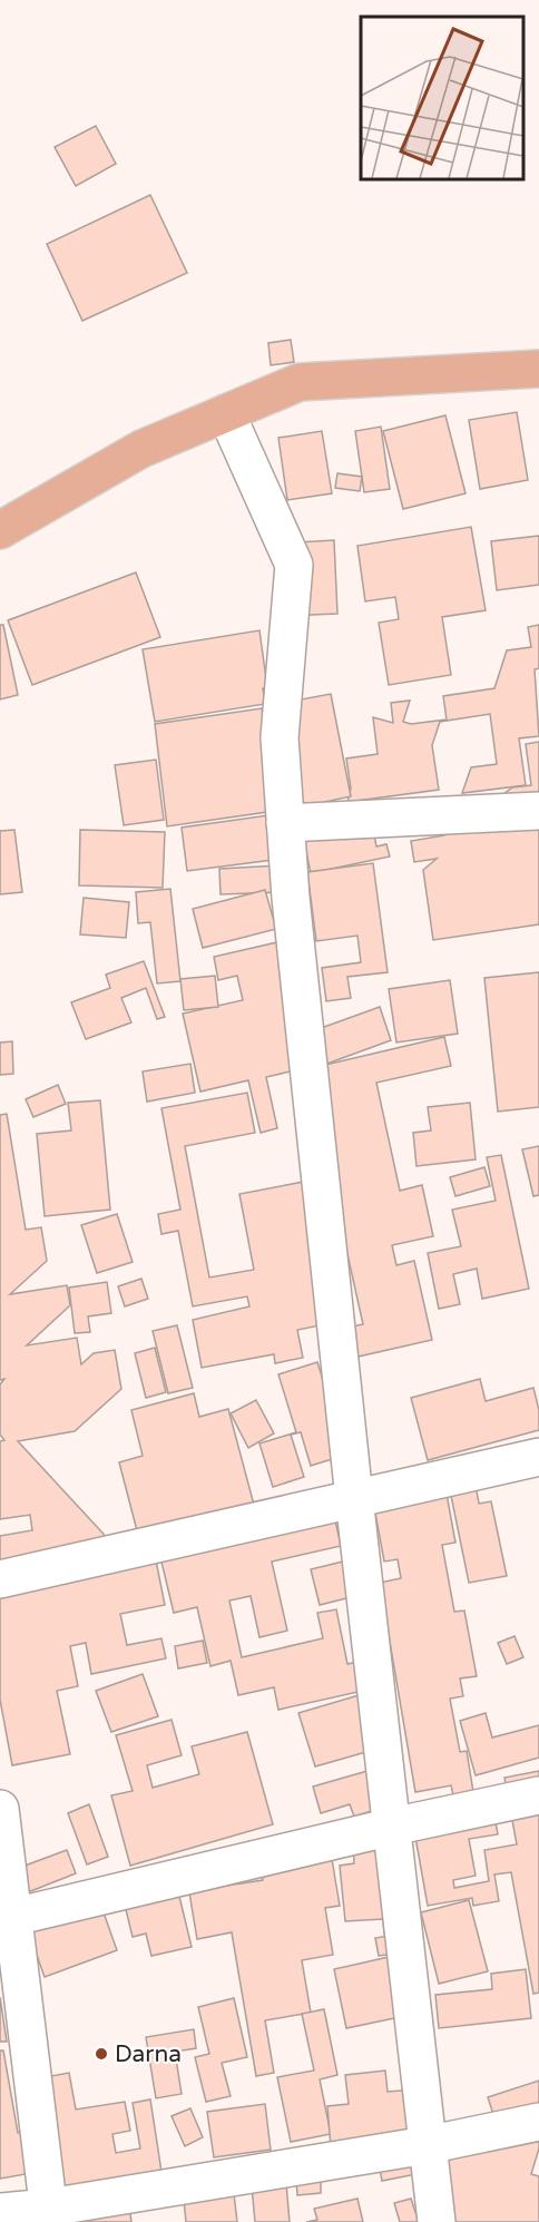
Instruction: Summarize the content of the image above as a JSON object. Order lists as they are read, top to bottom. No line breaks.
{"places":["Darna"]}
